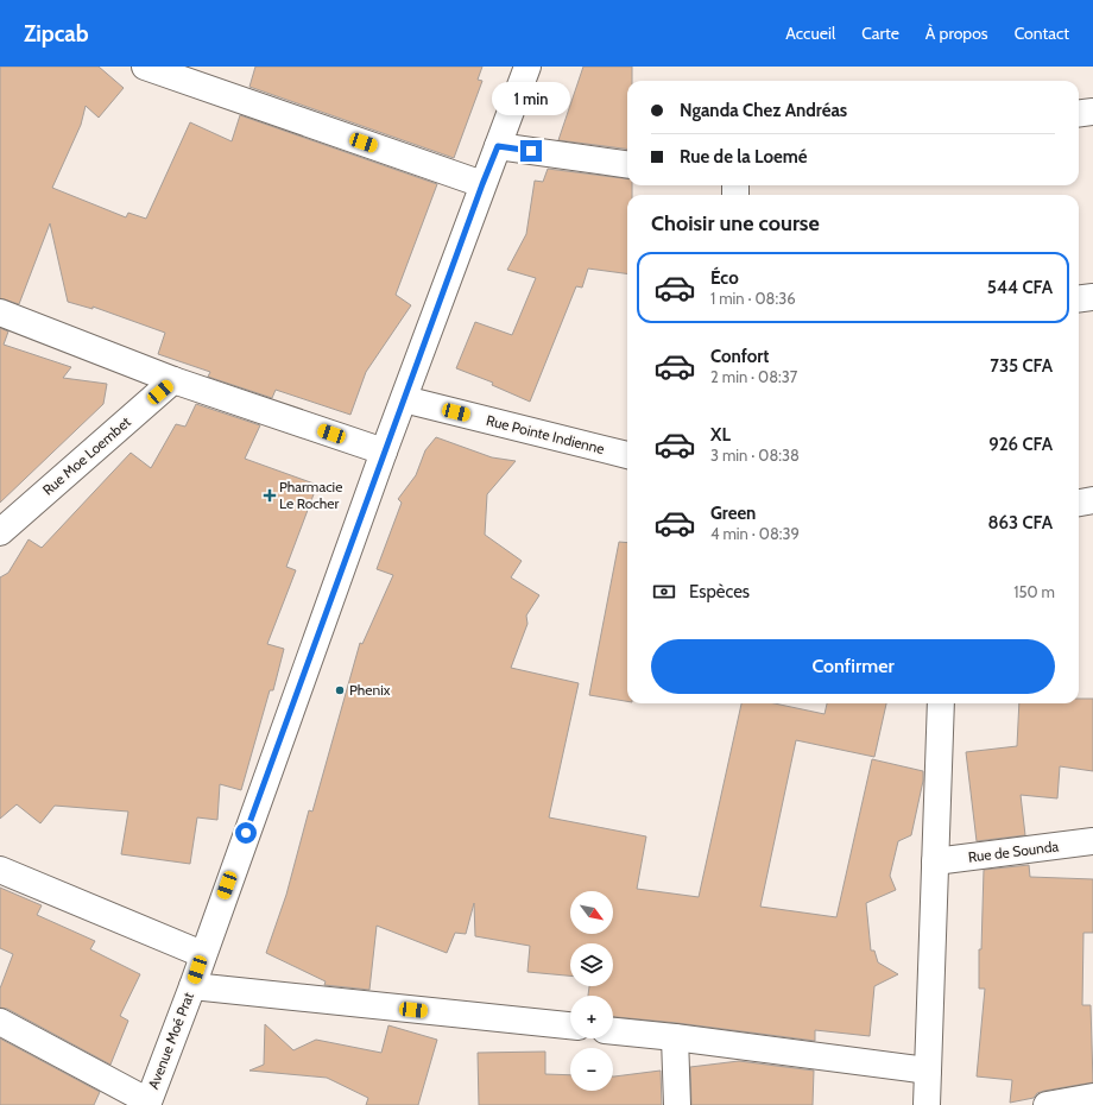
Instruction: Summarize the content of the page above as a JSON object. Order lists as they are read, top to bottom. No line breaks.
{"streets":{"street":["Rue Pointe Indienne","Rue Moe Loembet","Rue de Sounda","Avenue Moé Prat"]},"crossings":[["Rue Pointe Indienne","Avenue Moé Prat"]],"places":{"health":["Pharmacie Le Rocher"],"other":["Phenix"]},"north":"bottom right","page":{"header":"Zipcab","nav":["Accueil","Carte","À propos","Contact"],"banner":["Nganda Chez Andréas","Rue de la Loemé"],"bubble":"1 min","heading":"Choisir une course","list":[{"name":"Éco","note":"1 min · 08:36","value":"544 CFA"},{"name":"Confort","note":"2 min · 08:37","value":"735 CFA"},{"name":"XL","note":"3 min · 08:38","value":"926 CFA"},{"name":"Green","note":"4 min · 08:39","value":"863 CFA"}],"pay":["Espèces","150 m"],"buttons":"Confirmer","map_buttons":["+","−"]}}
